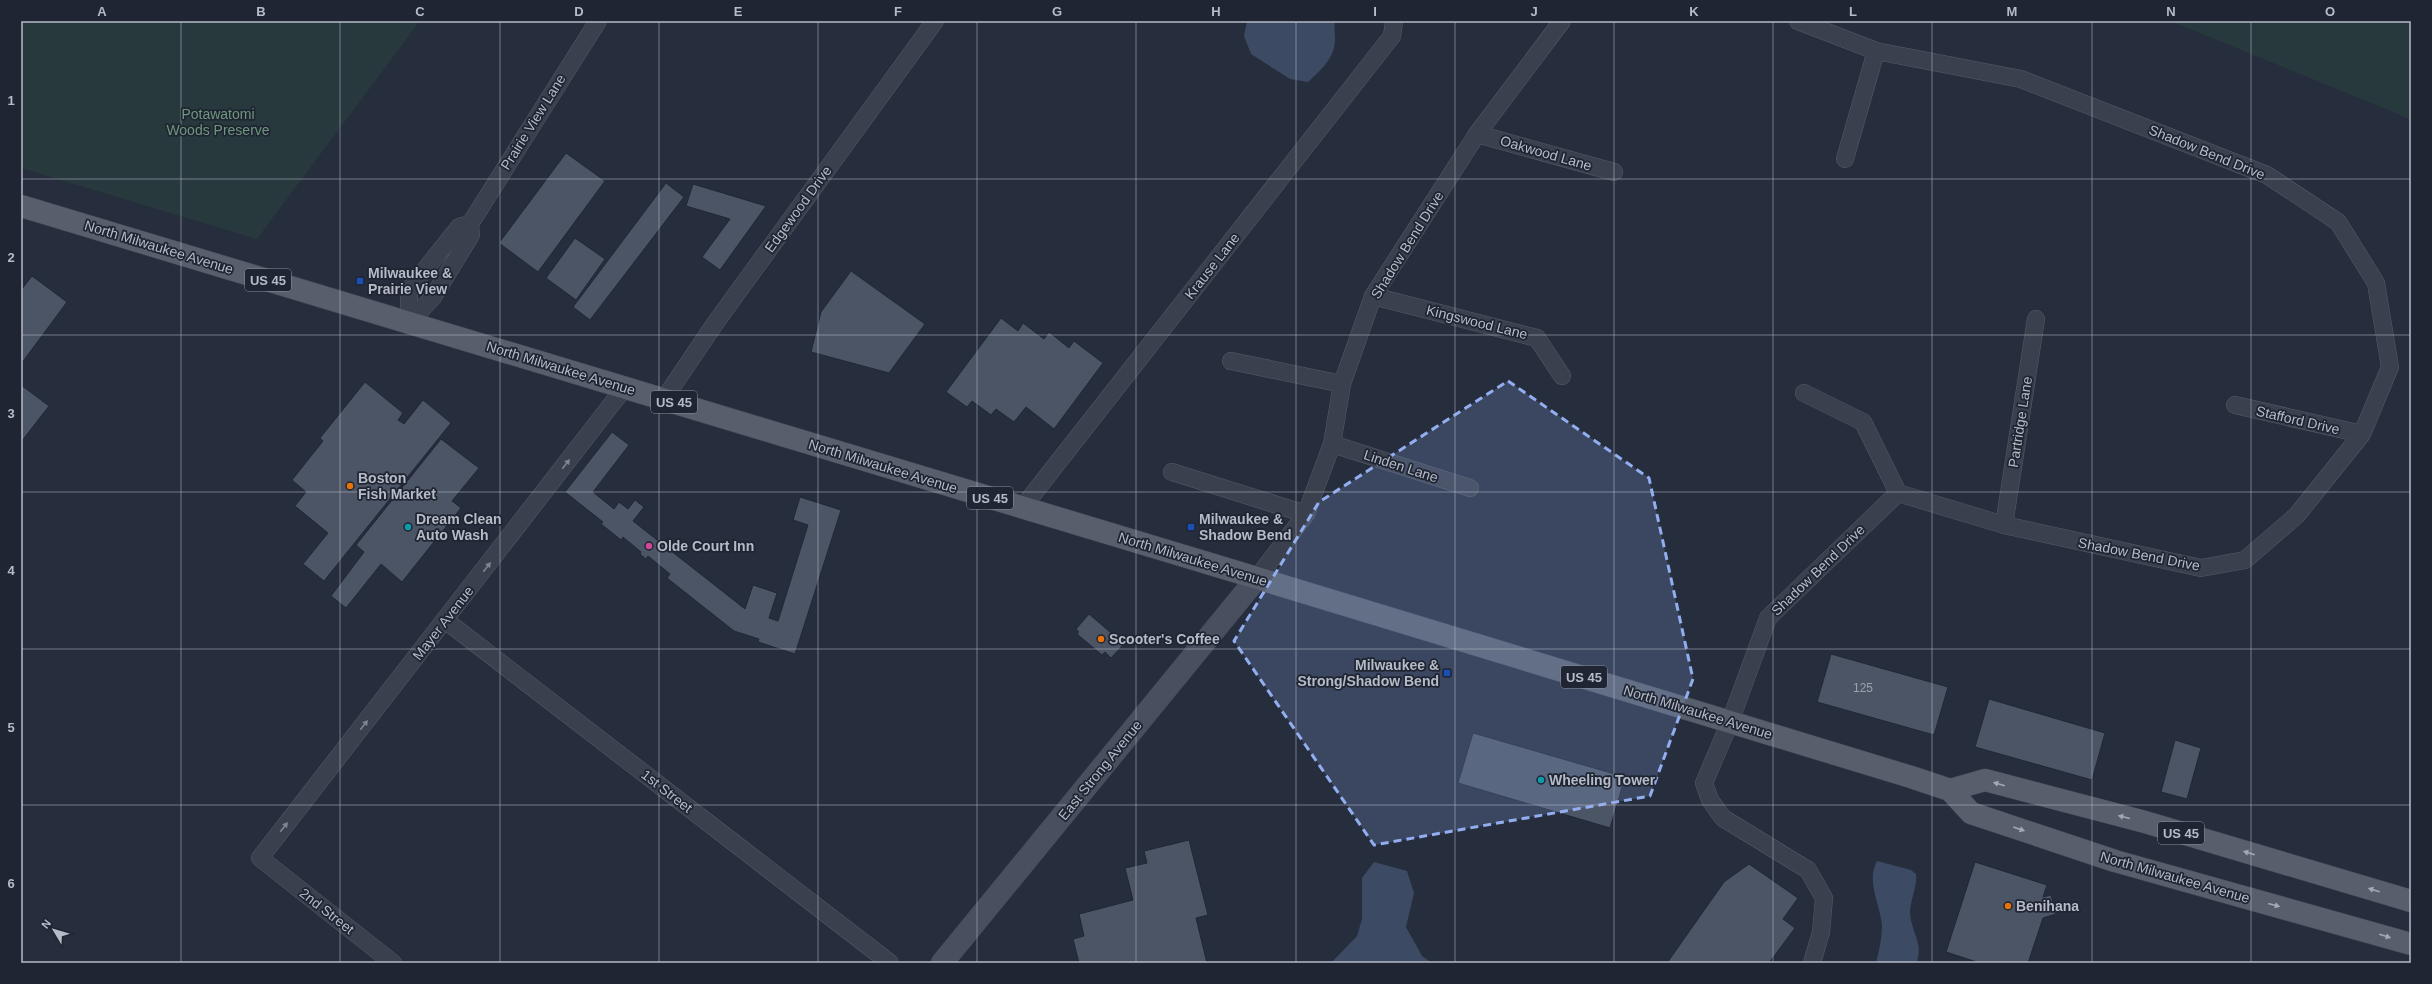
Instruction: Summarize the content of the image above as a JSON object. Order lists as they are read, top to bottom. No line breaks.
{"streets":{"main road":["North Milwaukee Avenue","US 45"],"street":["Prairie View Lane","Shadow Bend Drive","Oakwood Lane","Edgewood Drive","Krause Lane","Kingswood Lane","Stafford Drive","Partridge Lane","Linden Lane","Mayer Avenue","East Strong Avenue","1st Street","2nd Street"]},"crossings":[["Prairie View Lane","North Milwaukee Avenue"],["Shadow Bend Drive","Oakwood Lane"],["Shadow Bend Drive","North Milwaukee Avenue"],["Shadow Bend Drive","Kingswood Lane"],["Shadow Bend Drive","Stafford Drive"],["Shadow Bend Drive","Partridge Lane"],["Shadow Bend Drive","Linden Lane"],["Shadow Bend Drive","East Strong Avenue"],["Edgewood Drive","North Milwaukee Avenue"],["North Milwaukee Avenue","Krause Lane"],["North Milwaukee Avenue","US 45"],["North Milwaukee Avenue","Mayer Avenue"],["North Milwaukee Avenue","East Strong Avenue"],["Mayer Avenue","1st Street"],["Mayer Avenue","2nd Street"]],"one_way":["Mayer Avenue"],"parks":["Potawatomi Woods Preserve"],"places":{"transit":["Milwaukee & Prairie View","Milwaukee & Shadow Bend","Milwaukee & Strong/Shadow Bend"],"other":["Boston Fish Market","Dream Clean Auto Wash","Olde Court Inn","Scooter's Coffee","Wheeling Tower","Benihana"]},"house_numbers":["125"],"north":"top left","grid":{"columns":["A","B","C","D","E","F","G","H","I","J","K","L","M","N","O"],"rows":["1","2","3","4","5","6"]}}
